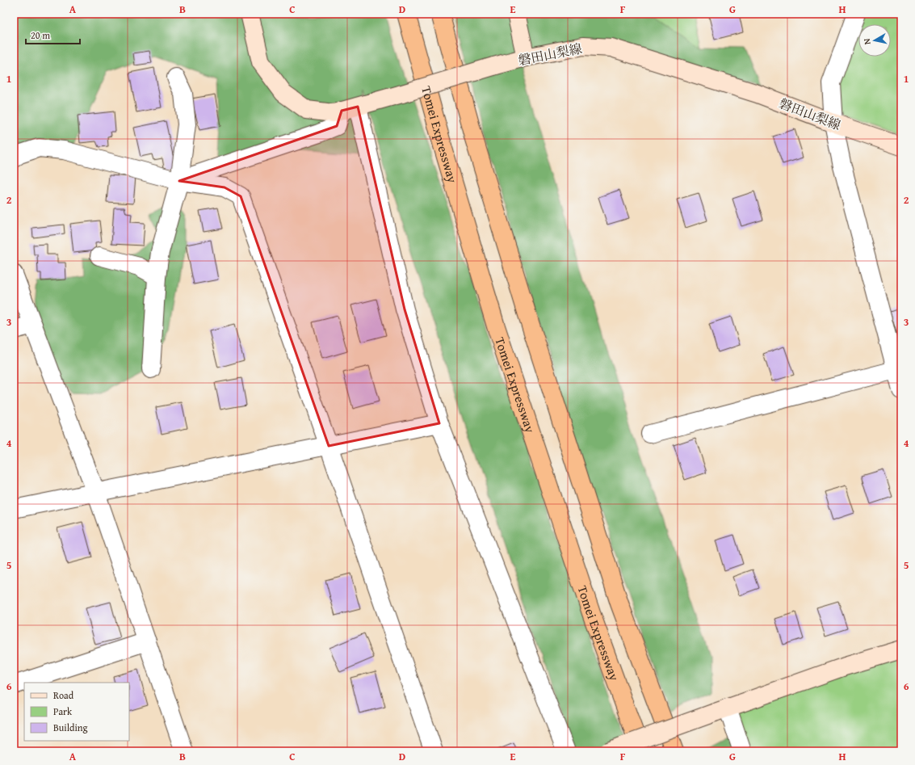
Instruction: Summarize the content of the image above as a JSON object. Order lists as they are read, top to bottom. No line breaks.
{"streets":{"highway":["Tomei Expressway"],"main road":["磐田山梨線"]},"legend":["Road","Park","Building"],"scale_bar":"20 m","north":"left","grid":{"columns":["A","B","C","D","E","F","G","H"],"rows":["1","2","3","4","5","6"]}}
